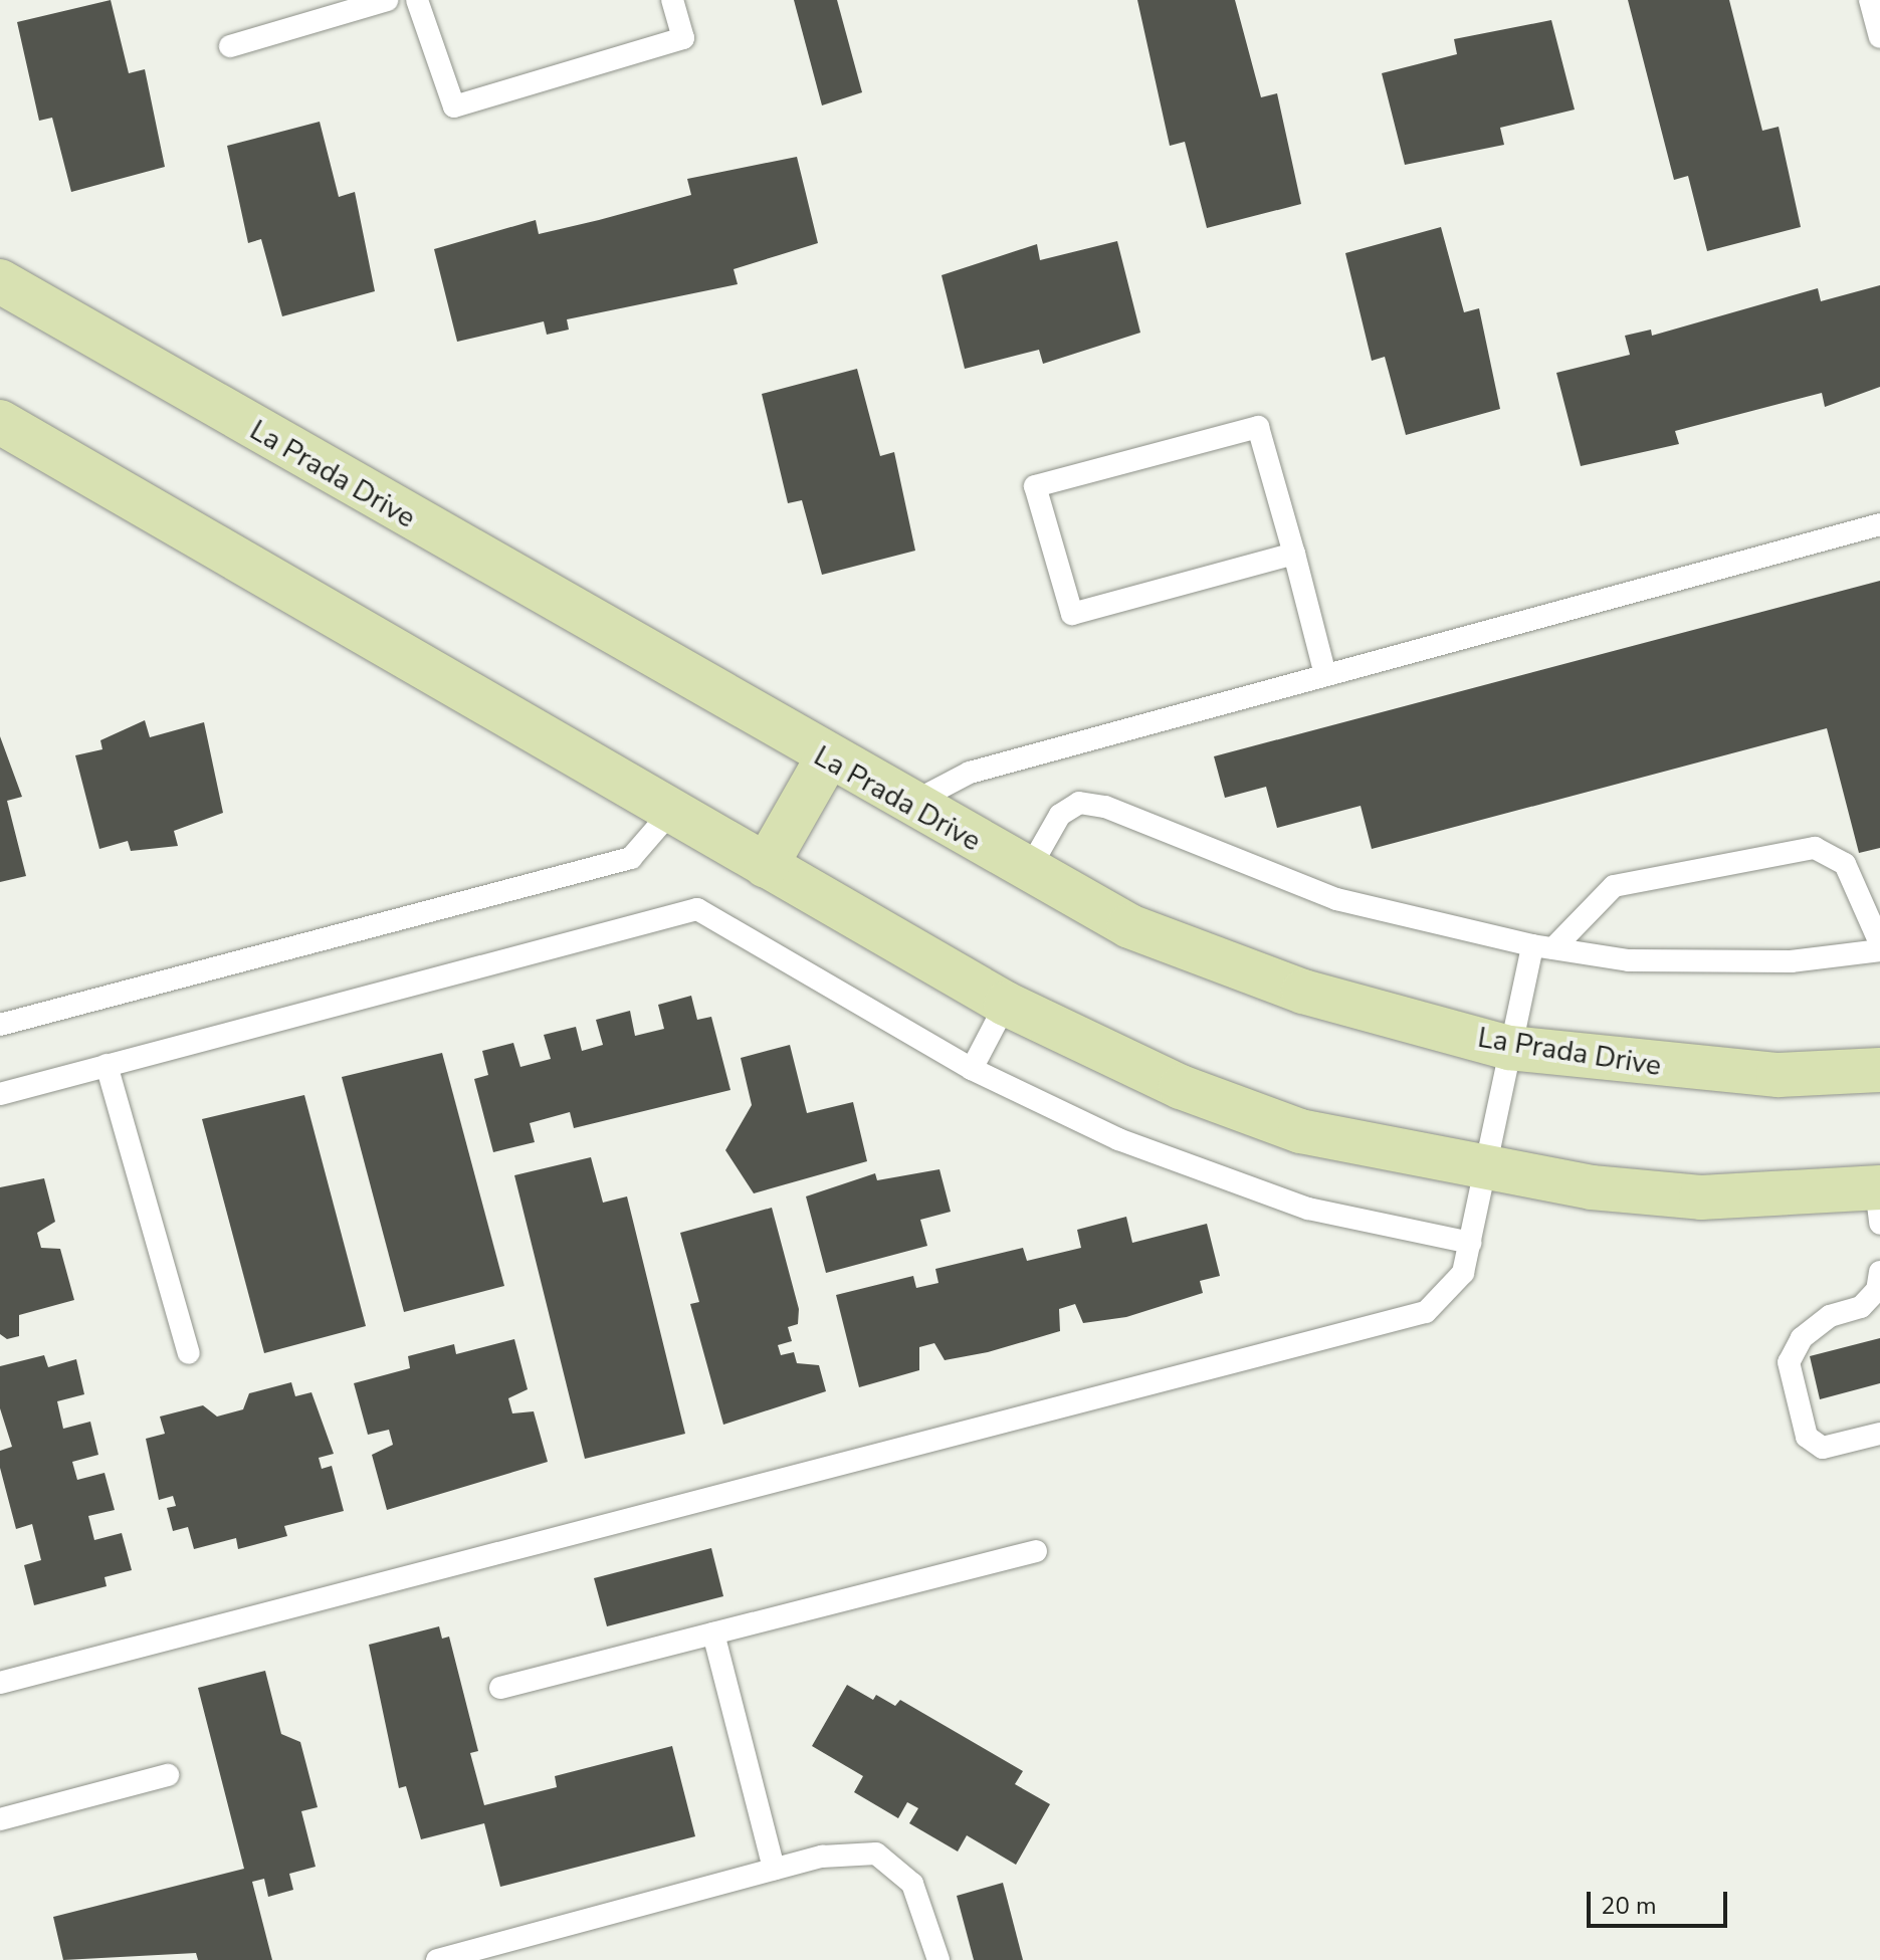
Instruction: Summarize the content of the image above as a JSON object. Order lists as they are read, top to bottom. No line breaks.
{"streets":{"main road":["La Prada Drive"]},"scale_bar":"20 m"}
